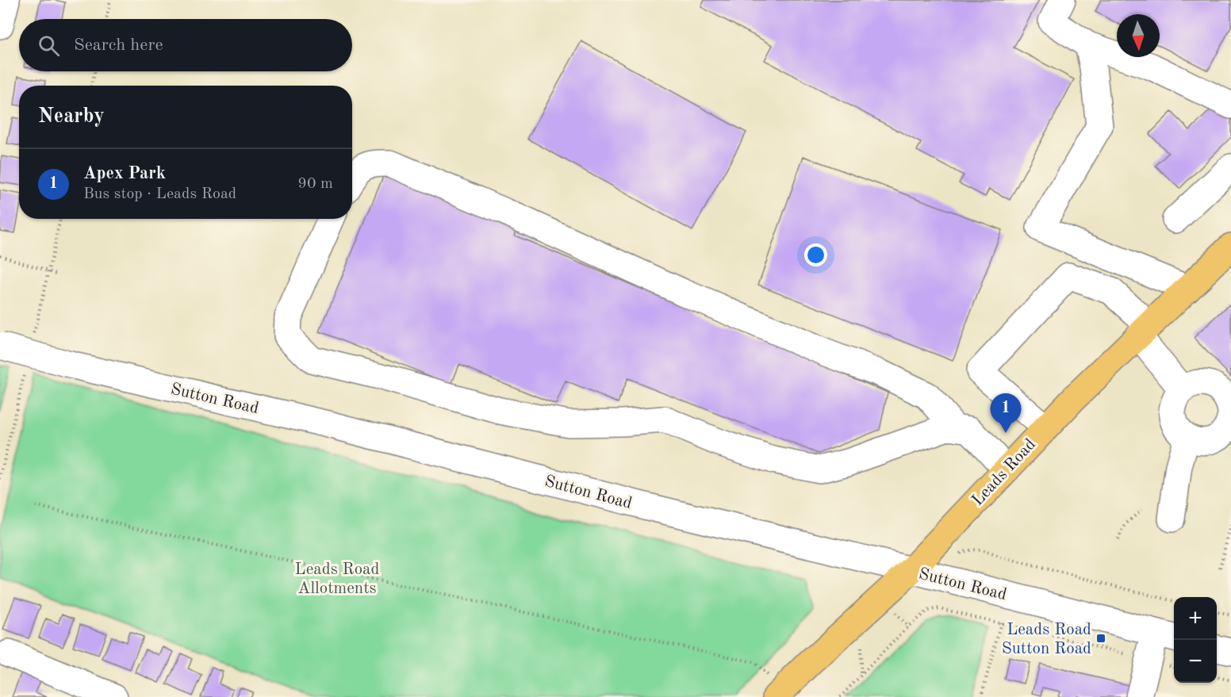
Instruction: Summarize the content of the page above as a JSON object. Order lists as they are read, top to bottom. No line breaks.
{"streets":{"main road":["Leads Road"],"street":["Sutton Road"]},"crossings":[["Sutton Road","Leads Road"]],"parks":["Leads Road Allotments"],"places":{"transit":["Leads Road Sutton Road"]},"north":"bottom","page":{"search":"Search here","heading":"Nearby","list":[{"mark":"1","name":"Apex Park","note":"Bus stop · Leads Road","value":"90 m"}],"pins":"1","map_buttons":["+","−"]}}
